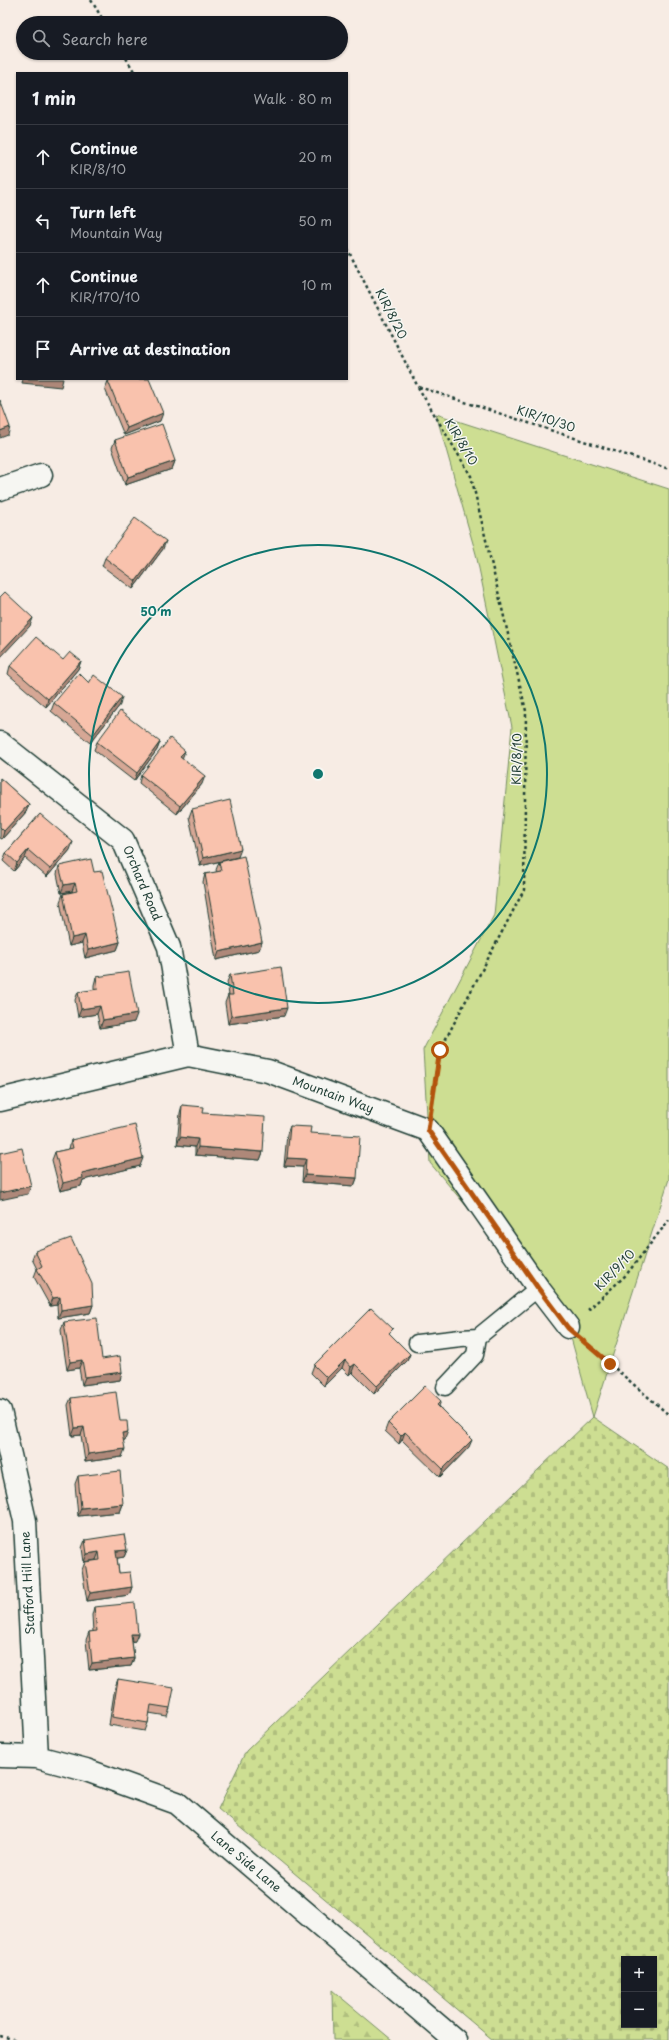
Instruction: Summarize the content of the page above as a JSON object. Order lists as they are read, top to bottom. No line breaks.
{"streets":{"street":["Orchard Road","Mountain Way","Stafford Hill Lane","Lane Side Lane"],"path":["KIR/8/20","KIR/10/30","KIR/8/10","KIR/9/10"]},"crossings":[["KIR/8/20","KIR/10/30"],["KIR/8/20","KIR/8/10"],["KIR/10/30","KIR/8/10"],["KIR/8/10","Mountain Way"],["Orchard Road","Mountain Way"],["Stafford Hill Lane","Lane Side Lane"]],"page":{"search":"Search here","heading":["1 min","Walk · 80 m"],"list":[["Continue","KIR/8/10","20 m"],["Turn left","Mountain Way","50 m"],["Continue","KIR/170/10","10 m"],"Arrive at destination"],"map_buttons":["+","−"]},"rings":["50 m"]}
